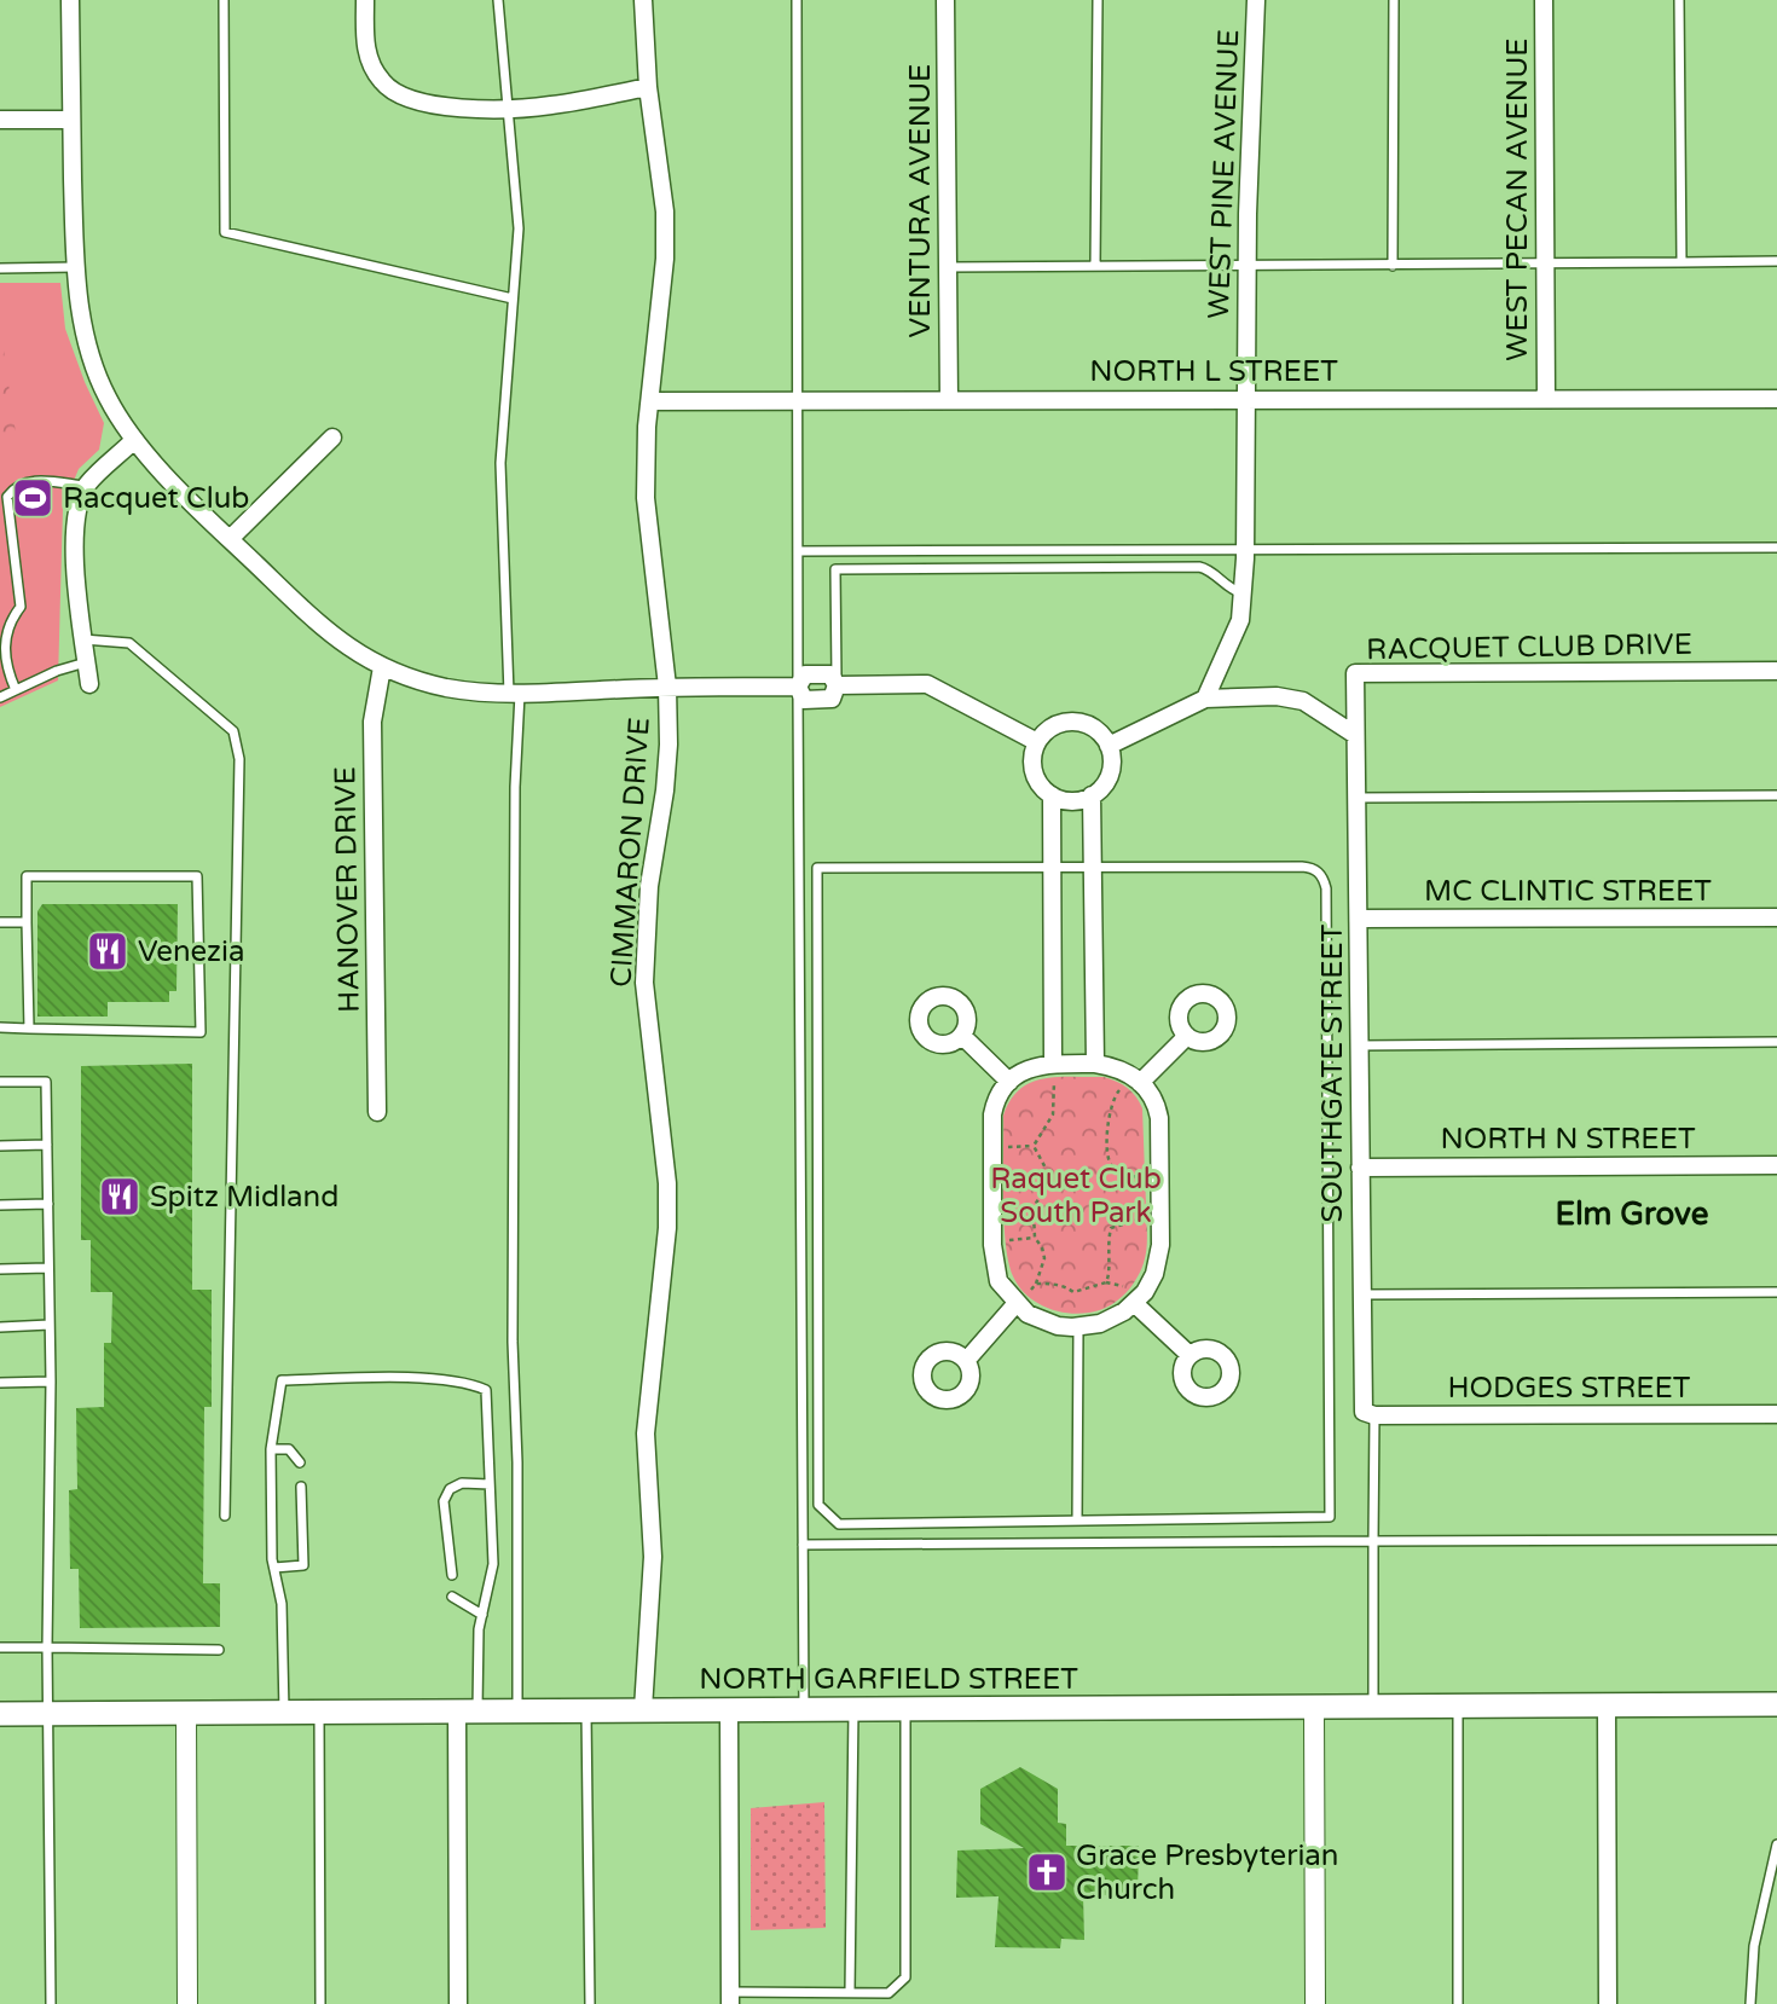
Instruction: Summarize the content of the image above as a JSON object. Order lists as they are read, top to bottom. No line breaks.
{"streets":{"main road":["NORTH GARFIELD STREET"],"street":["WEST PINE AVENUE","WEST PECAN AVENUE","VENTURA AVENUE","NORTH L STREET","RACQUET CLUB DRIVE","CIMMARON DRIVE","HANOVER DRIVE","MC CLINTIC STREET","SOUTHGATE STREET","NORTH N STREET","HODGES STREET"]},"crossings":[["WEST PINE AVENUE","NORTH L STREET"],["WEST PECAN AVENUE","NORTH L STREET"],["VENTURA AVENUE","NORTH L STREET"],["NORTH L STREET","CIMMARON DRIVE"],["RACQUET CLUB DRIVE","SOUTHGATE STREET"],["CIMMARON DRIVE","NORTH GARFIELD STREET"],["MC CLINTIC STREET","SOUTHGATE STREET"],["SOUTHGATE STREET","NORTH N STREET"],["SOUTHGATE STREET","HODGES STREET"]],"districts":["Elm Grove"],"parks":["Raquet Club South Park"],"places":{"sports":["Racquet Club"],"restaurant":["Venezia","Spitz Midland"],"church":["Grace Presbyterian Church"]}}
